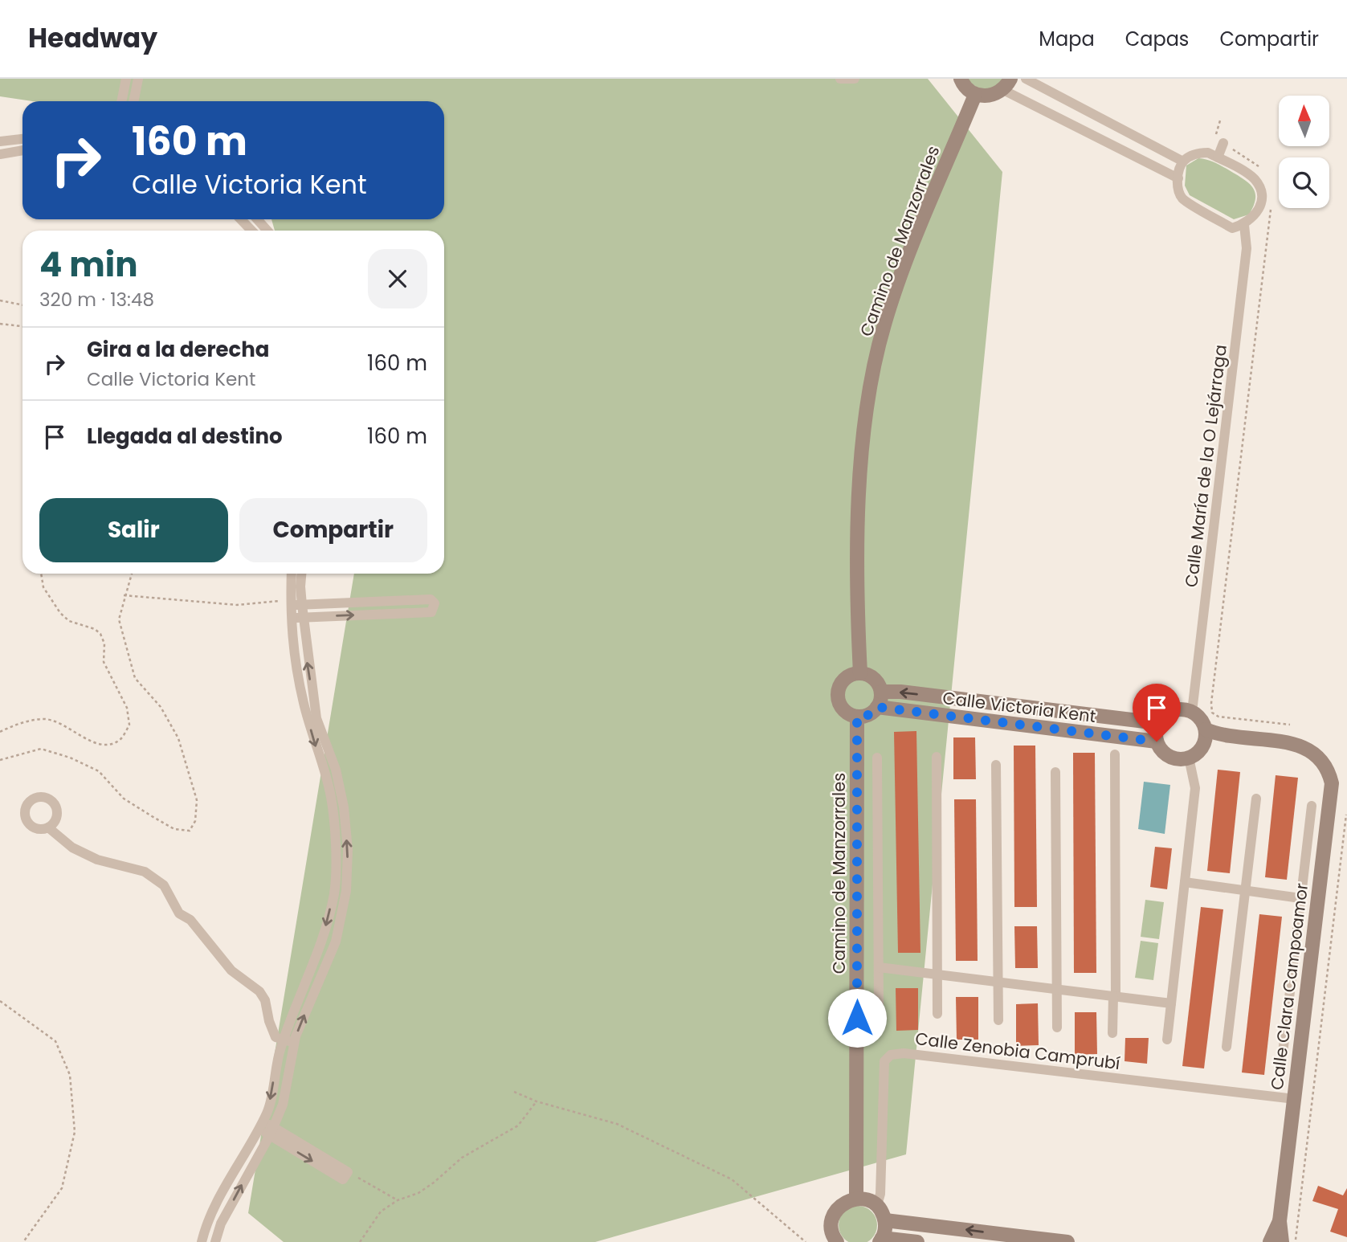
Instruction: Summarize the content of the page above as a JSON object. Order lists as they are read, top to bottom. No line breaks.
{"streets":{"street":["Camino de Manzorrales","Calle María de la O Lejárraga","Calle Victoria Kent","Calle Clara Campoamor","Calle Zenobia Camprubí"]},"crossings":[["Camino de Manzorrales","Calle Victoria Kent"],["Calle María de la O Lejárraga","Calle Victoria Kent"],["Calle Clara Campoamor","Calle Zenobia Camprubí"]],"north":"top","page":{"header":"Headway","nav":["Mapa","Capas","Compartir"],"turn":["160 m","Calle Victoria Kent"],"heading":["4 min","320 m · 13:48"],"list":[{"name":"Gira a la derecha","note":"Calle Victoria Kent","value":"160 m"},{"name":"Llegada al destino","value":"160 m"}],"buttons":["Salir","Compartir"]}}
